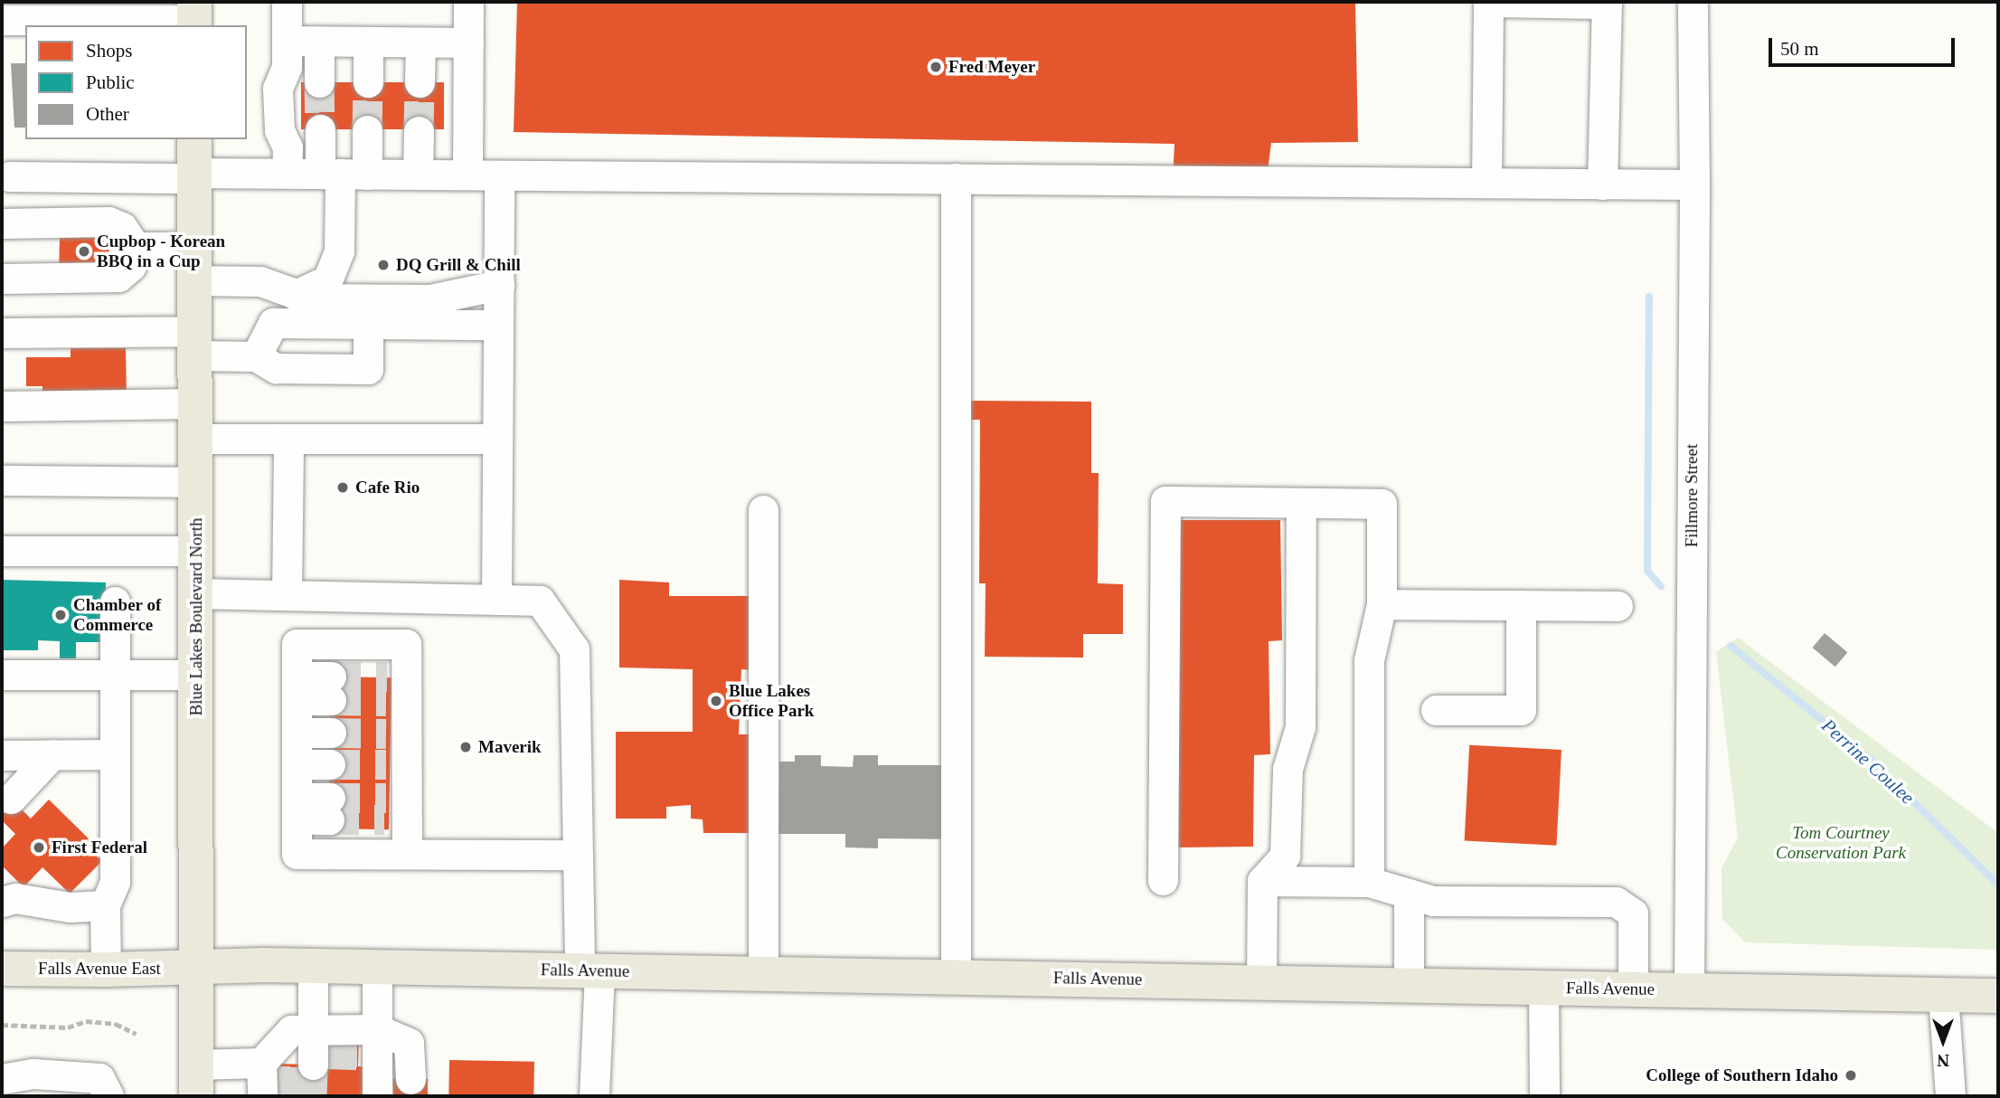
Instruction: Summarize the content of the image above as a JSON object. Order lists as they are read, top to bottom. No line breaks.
{"streets":{"main road":["Blue Lakes Boulevard North","Falls Avenue East","Falls Avenue"],"street":["Fillmore Street"]},"crossings":[["Fillmore Street","Falls Avenue"],["Blue Lakes Boulevard North","Falls Avenue East"],["Blue Lakes Boulevard North","Falls Avenue"],["Falls Avenue East","Falls Avenue"]],"water":["Perrine Coulee"],"parks":["Tom Courtney Conservation Park"],"places":["Fred Meyer","Cupbop - Korean BBQ in a Cup","DQ Grill & Chill","Cafe Rio","Chamber of Commerce","Blue Lakes Office Park","Maverik","First Federal","College of Southern Idaho"],"legend":["Shops","Public","Other"],"scale_bar":"50 m","north":"bottom"}
